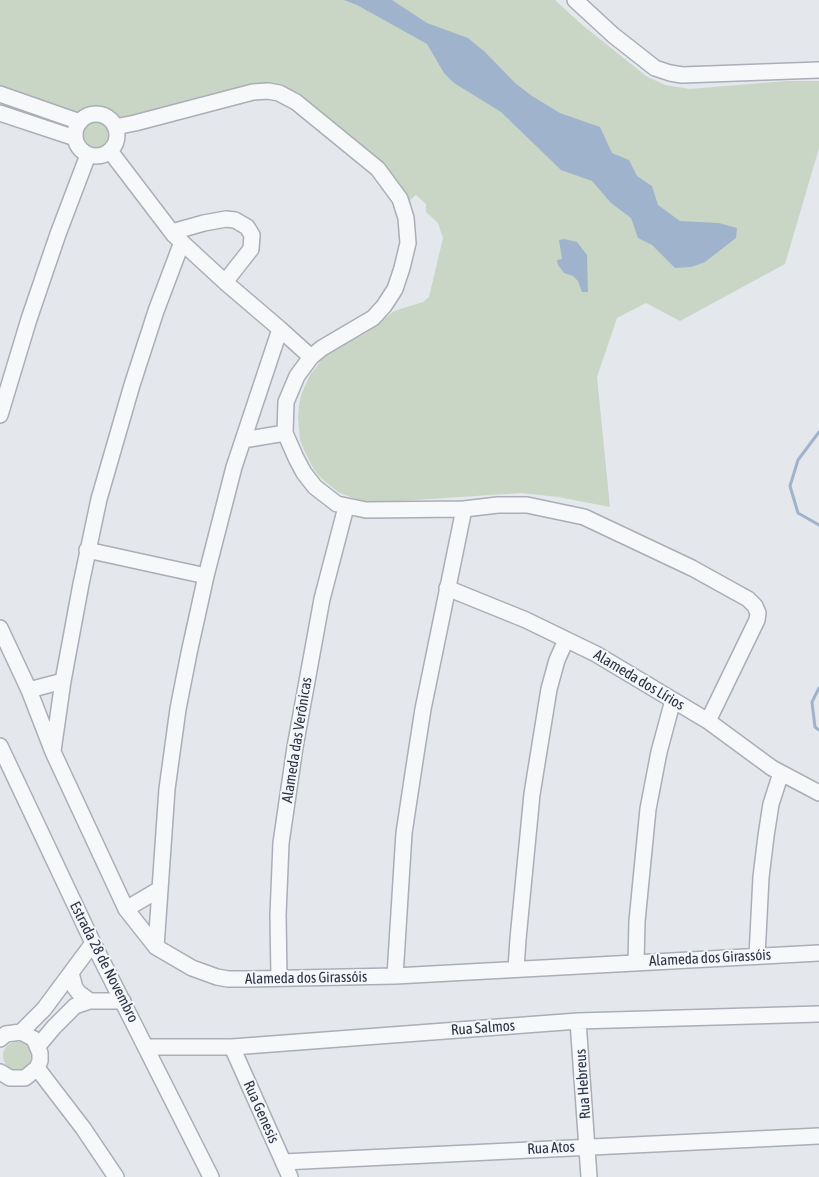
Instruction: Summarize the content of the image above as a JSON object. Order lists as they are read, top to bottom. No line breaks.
{"streets":{"street":["Alameda dos Lírios","Alameda das Verônicas","Alameda dos Girassóis","Estrada 28 de Novembro","Rua Salmos","Rua Hebreus","Rua Genesis","Rua Atos"]},"crossings":[["Alameda das Verônicas","Alameda dos Girassóis"],["Estrada 28 de Novembro","Rua Salmos"],["Rua Salmos","Rua Hebreus"],["Rua Salmos","Rua Genesis"],["Rua Hebreus","Rua Atos"],["Rua Genesis","Rua Atos"]]}
